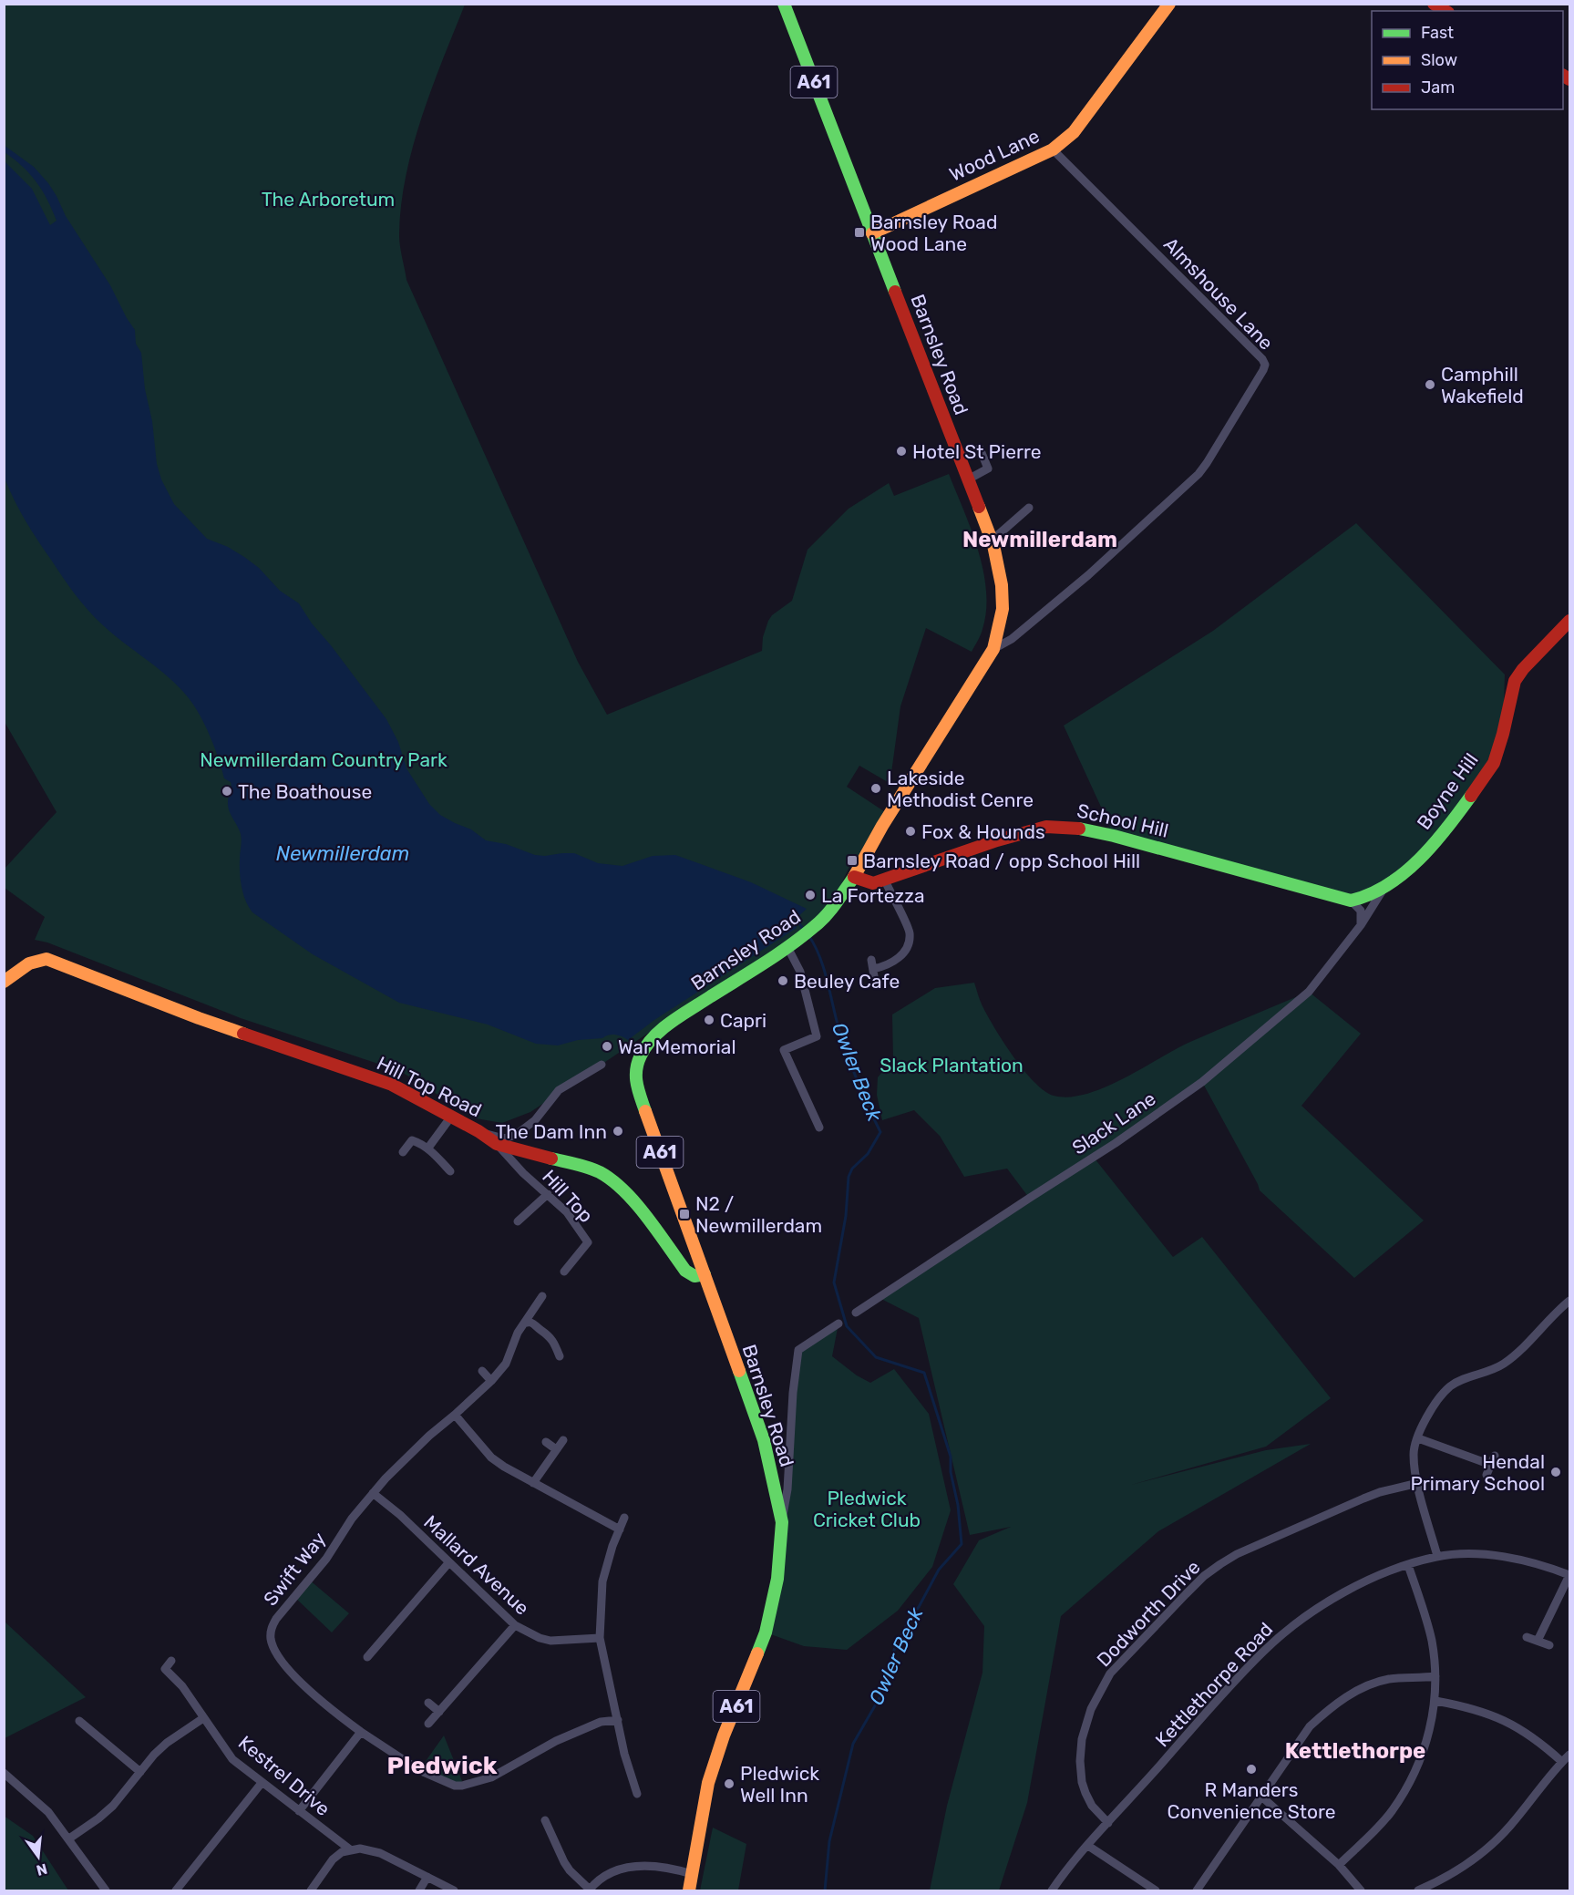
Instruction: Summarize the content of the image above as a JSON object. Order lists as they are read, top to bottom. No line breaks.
{"streets":{"main road":["A61","Wood Lane","Barnsley Road","Boyne Hill","School Hill","Hill Top Road"],"street":["Almshouse Lane","Slack Lane","Hill Top","Mallard Avenue","Swift Way","Dodworth Drive","Kettlethorpe Road","Kestrel Drive"]},"crossings":[["Wood Lane","Almshouse Lane"],["Wood Lane","Barnsley Road"],["Almshouse Lane","Barnsley Road"],["Barnsley Road","School Hill"],["Barnsley Road","Hill Top Road"],["Boyne Hill","Slack Lane"],["Hill Top Road","Hill Top"],["Mallard Avenue","Swift Way"],["Dodworth Drive","Kettlethorpe Road"]],"districts":["Newmillerdam","Kettlethorpe","Pledwick"],"water":["Newmillerdam","Owler Beck"],"parks":["The Arboretum","Newmillerdam Country Park","Slack Plantation","Pledwick Cricket Club"],"places":{"transit":["Barnsley Road Wood Lane","Barnsley Road / opp School Hill","N2 / Newmillerdam"],"other":["Camphill Wakefield","Hotel St Pierre","Lakeside Methodist Cenre","The Boathouse","Fox & Hounds","La Fortezza","Beuley Cafe","Capri","War Memorial","The Dam Inn","Hendal Primary School","R Manders Convenience Store","Pledwick Well Inn"]},"legend":["Fast","Slow","Jam"],"north":"bottom"}
